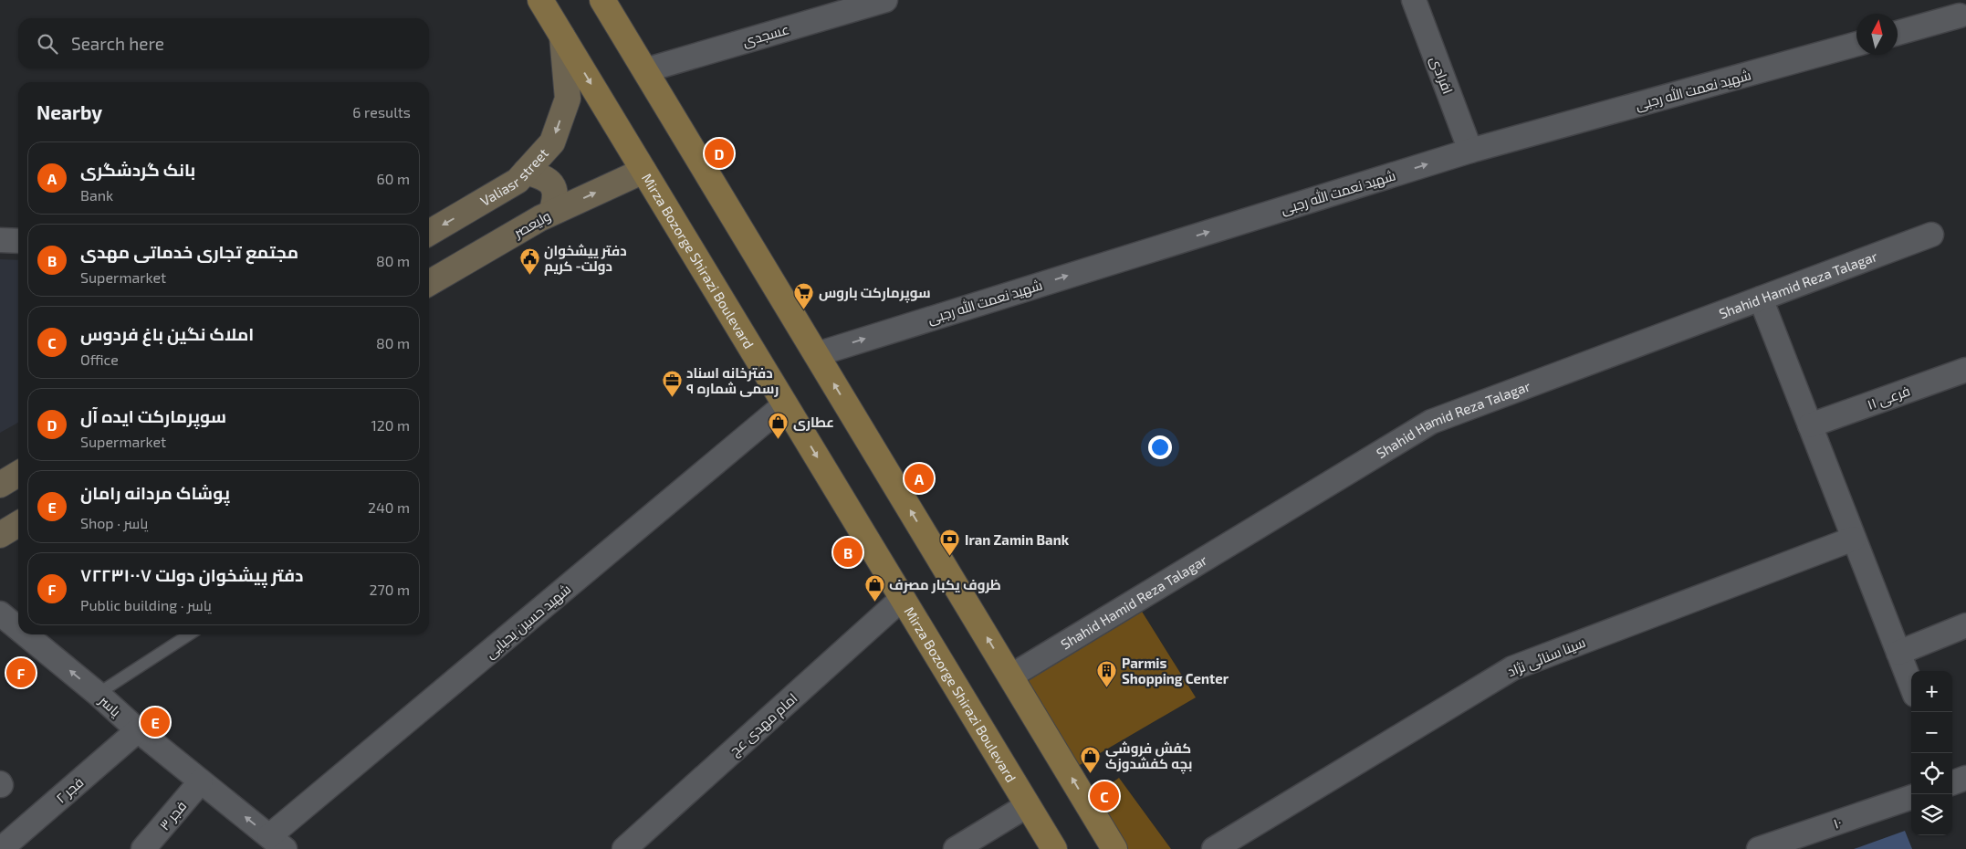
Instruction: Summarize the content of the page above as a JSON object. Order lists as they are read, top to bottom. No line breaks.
{"streets":{"main road":["Valiasr street","ولیعصر","Mirza Bozorge Shirazi Boulevard"],"street":["عسجدی","افرادی","شهید نعمت الله رجبی","Shahid Hamid Reza Talagar","فرعی ۱۱","شهید حسین یحیایی","سینا سنائی نژاد","یاسر","امام مهدی عج","فجر ۲","فجر ۳","۱۰"]},"crossings":[["افرادی","شهید نعمت الله رجبی"],["Valiasr street","Mirza Bozorge Shirazi Boulevard"],["ولیعصر","Mirza Bozorge Shirazi Boulevard"],["Mirza Bozorge Shirazi Boulevard","شهید حسین یحیایی"],["Mirza Bozorge Shirazi Boulevard","امام مهدی عج"],["شهید حسین یحیایی","یاسر"],["یاسر","فجر ۲"],["یاسر","فجر ۳"]],"one_way":["شهید نعمت الله رجبی","Valiasr street","ولیعصر","یاسر"],"places":{"public building":["دفتر پیشخوان دولت- کریم"],"supermarket":["سوپرمارکت باروس"],"office":["دفترخانه اسناد رسمی شماره ۹"],"shop":["عطاری","ظروف یکبار مصرف","کفش فروشی بچه کفشدوزک"],"bank":["Iran Zamin Bank"],"building":["Parmis Shopping Center"]},"north":"top","page":{"search":"Search here","heading":["Nearby","6 results"],"pins":["D","A","B","F","E","C"],"list":[{"mark":"A","name":"بانک گردشگری","note":"Bank","value":"60 m"},{"mark":"B","name":"مجتمع تجاری خدماتی مهدی","note":"Supermarket","value":"80 m"},{"mark":"C","name":"املاک نگین باغ فردوس","note":"Office","value":"80 m"},{"mark":"D","name":"سوپرمارکت ایده آل","note":"Supermarket","value":"120 m"},{"mark":"E","name":"پوشاک مردانه رامان","note":"Shop · یاسر","value":"240 m"},{"mark":"F","name":"دفتر پیشخوان دولت ۷۲۲۳۱۰۰۷","note":"Public building · یاسر","value":"270 m"}],"map_buttons":["+","−"]}}
